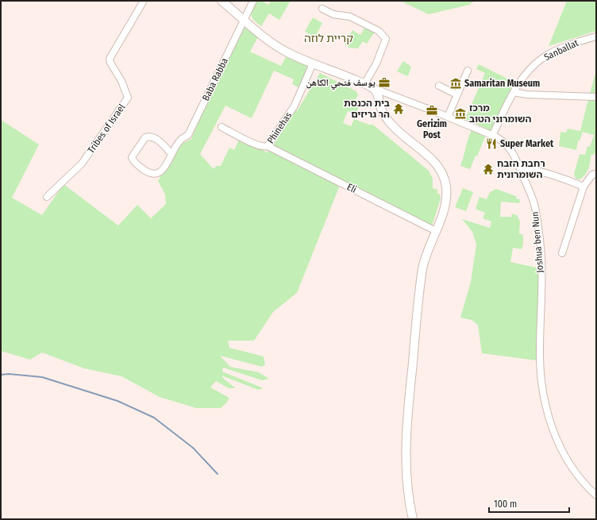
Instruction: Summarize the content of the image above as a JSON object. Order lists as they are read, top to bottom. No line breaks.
{"streets":{"street":["Sanballat","Baba Rabba","Phinehas","Tribes of Israel","Eli","Joshua ben Nun"]},"crossings":[["Sanballat","Joshua ben Nun"],["Phinehas","Eli"]],"districts":["קריית לוזה"],"places":{"office":["يوسف فتحي الكاهن","Gerizim Post"],"museum":["Samaritan Museum","מרכז השומרוני הטוב"],"temple":["בית הכנסת הר גריזים","רחבת הזבח השומרונית"],"restaurant":["Super Market"]},"scale_bar":"100 m"}
